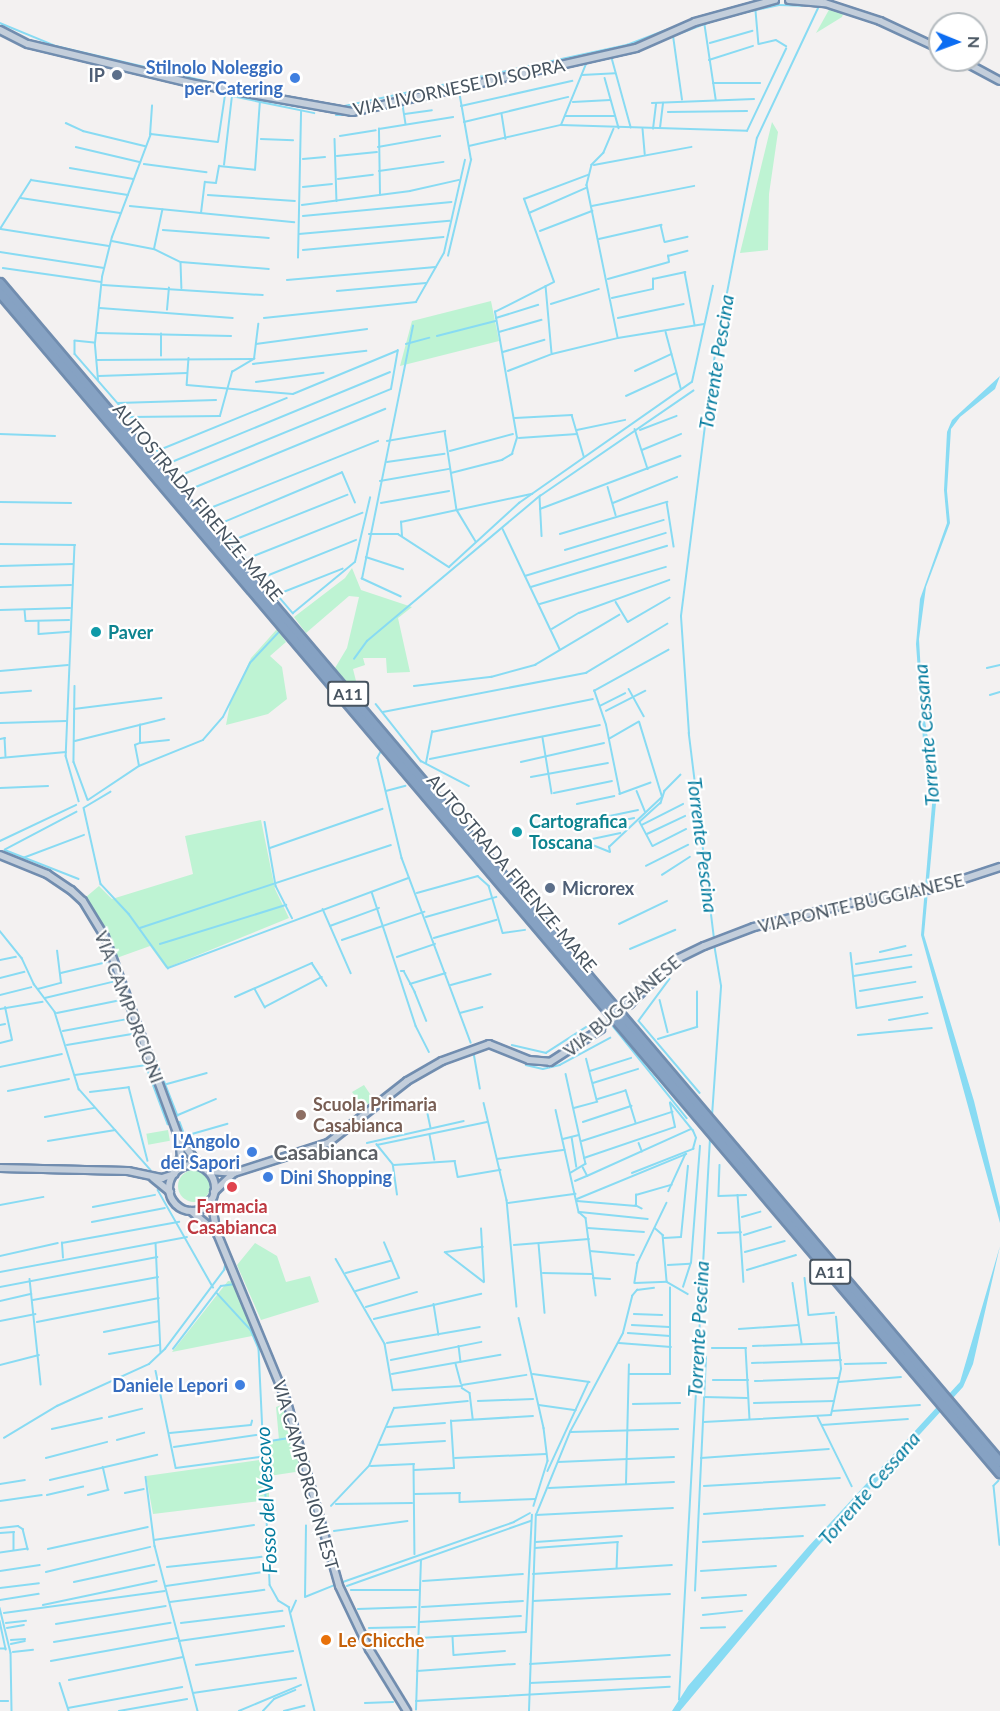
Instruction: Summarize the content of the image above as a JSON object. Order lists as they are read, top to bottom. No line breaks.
{"streets":{"highway":["AUTOSTRADA FIRENZE-MARE","A11"],"main road":["VIA LIVORNESE DI SOPRA","VIA PONTE BUGGIANESE","VIA BUGGIANESE","VIA CAMPORCIONI","VIA CAMPORCIONI EST"]},"crossings":[["VIA PONTE BUGGIANESE","VIA BUGGIANESE"]],"districts":["Casabianca"],"water":["Torrente Pescina","Torrente Cessana","Fosso del Vescovo"],"places":["IP","Stilnolo Noleggio per Catering","Paver","Cartografica Toscana","Microrex","Scuola Primaria Casabianca","L'Angolo dei Sapori","Dini Shopping","Farmacia Casabianca","Daniele Lepori","Le Chicche"],"north":"right"}
